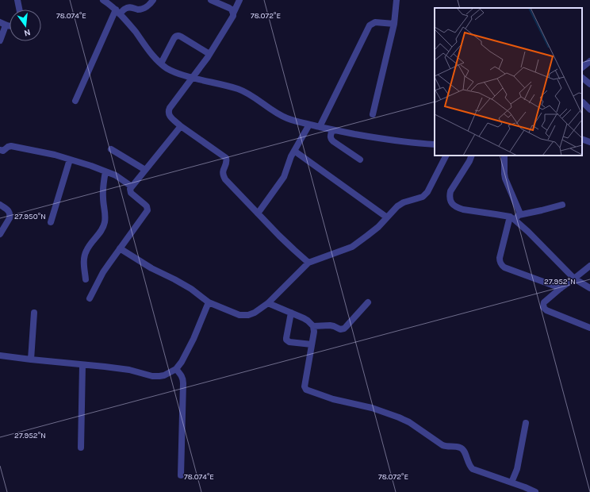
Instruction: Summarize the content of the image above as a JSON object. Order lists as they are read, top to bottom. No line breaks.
{"north":"bottom","coordinates":["78.074°E","78.072°E","27.950°N","27.952°N"]}
